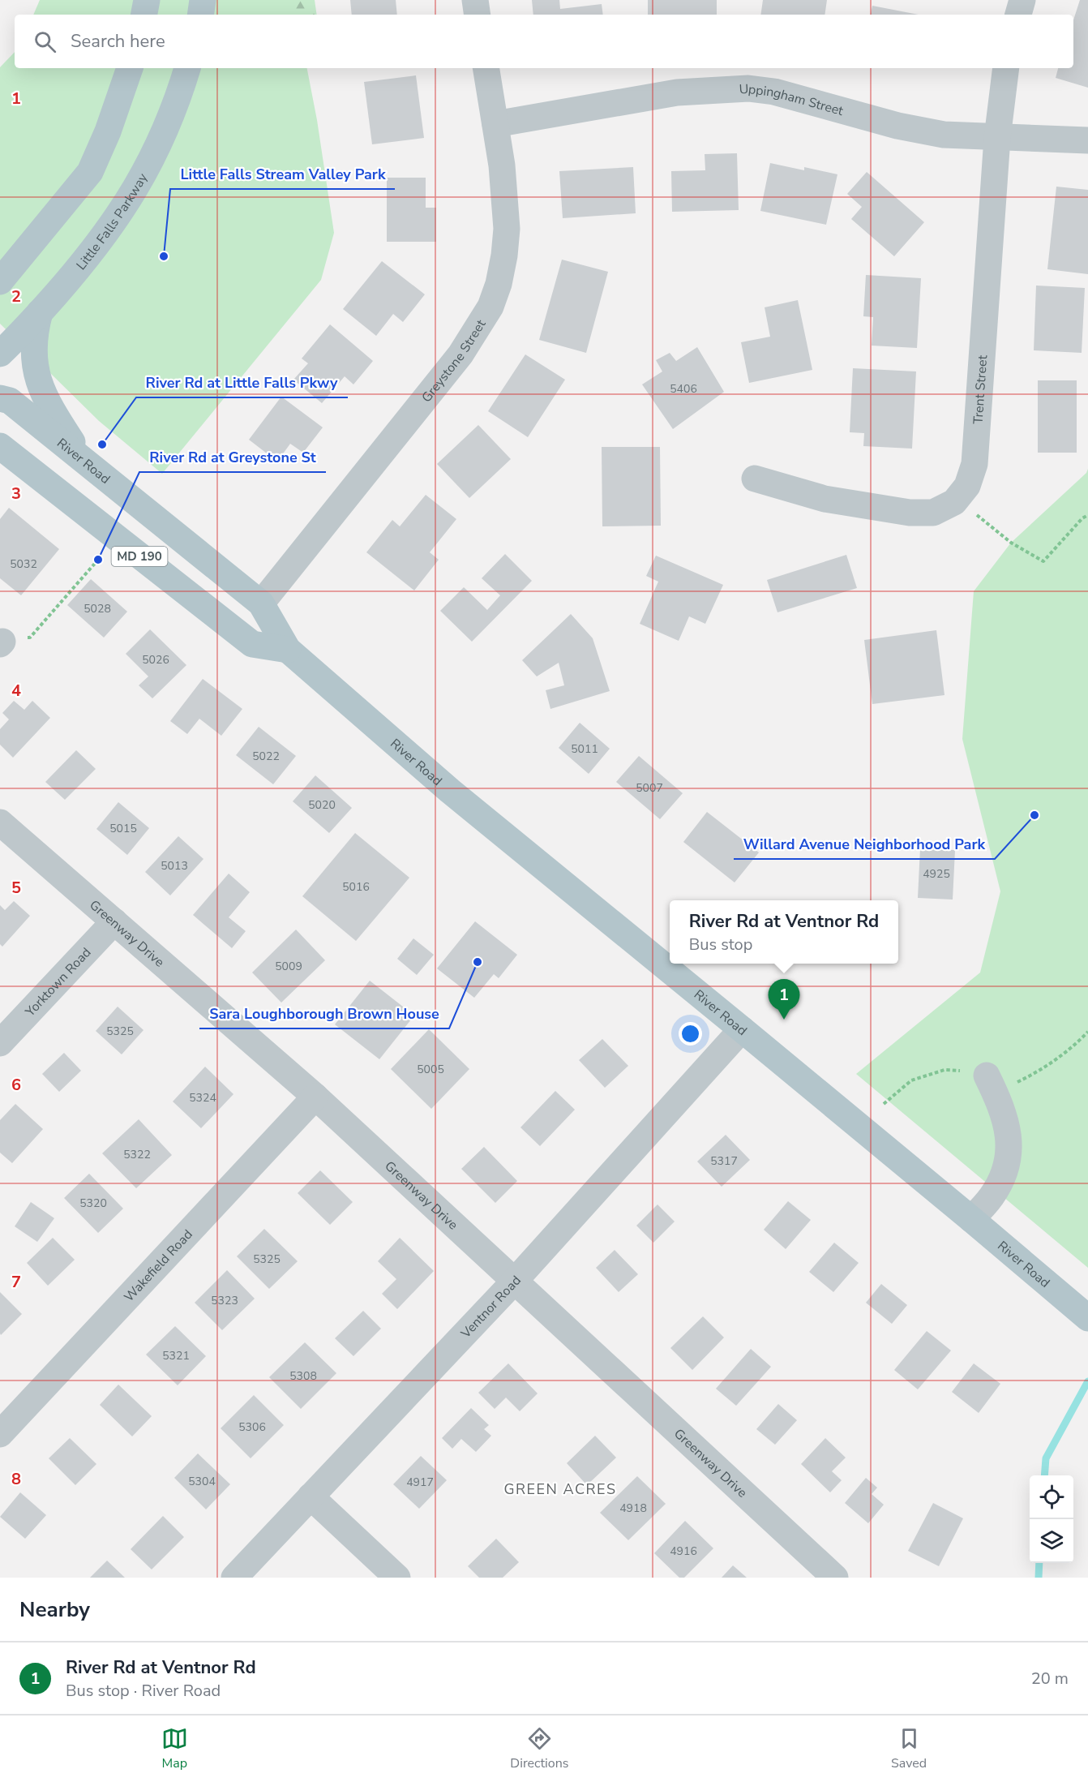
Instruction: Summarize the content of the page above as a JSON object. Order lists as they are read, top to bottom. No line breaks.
{"streets":{"main road":["Little Falls Parkway","River Road","MD 190"],"street":["Uppingham Street","Greystone Street","Trent Street","Greenway Drive","Yorktown Road","Wakefield Road","Ventnor Road"]},"crossings":[["Uppingham Street","Greystone Street"],["Uppingham Street","Trent Street"],["Greystone Street","River Road"],["River Road","MD 190"],["River Road","Ventnor Road"],["Greenway Drive","Yorktown Road"],["Greenway Drive","Wakefield Road"],["Greenway Drive","Ventnor Road"]],"districts":["GREEN ACRES"],"places":["Little Falls Stream Valley Park","River Rd at Little Falls Pkwy","River Rd at Greystone St","Willard Avenue Neighborhood Park","Sara Loughborough Brown House"],"house_numbers":["5406","5032","5028","5026","5011","5022","5007","5020","5015","5013","4925","5016","5009","5325","5005","5324","5322","5317","5320","5325","5323","5321","5308","5306","5304","4917","4918","4916"],"page":{"search":"Search here","popup":["River Rd at Ventnor Rd","Bus stop"],"pins":"1","heading":"Nearby","list":[{"mark":"1","name":"River Rd at Ventnor Rd","note":"Bus stop · River Road","value":"20 m"}],"nav":["Map","Directions","Saved"]},"grid":{"rows":["1","2","3","4","5","6","7","8"]}}
